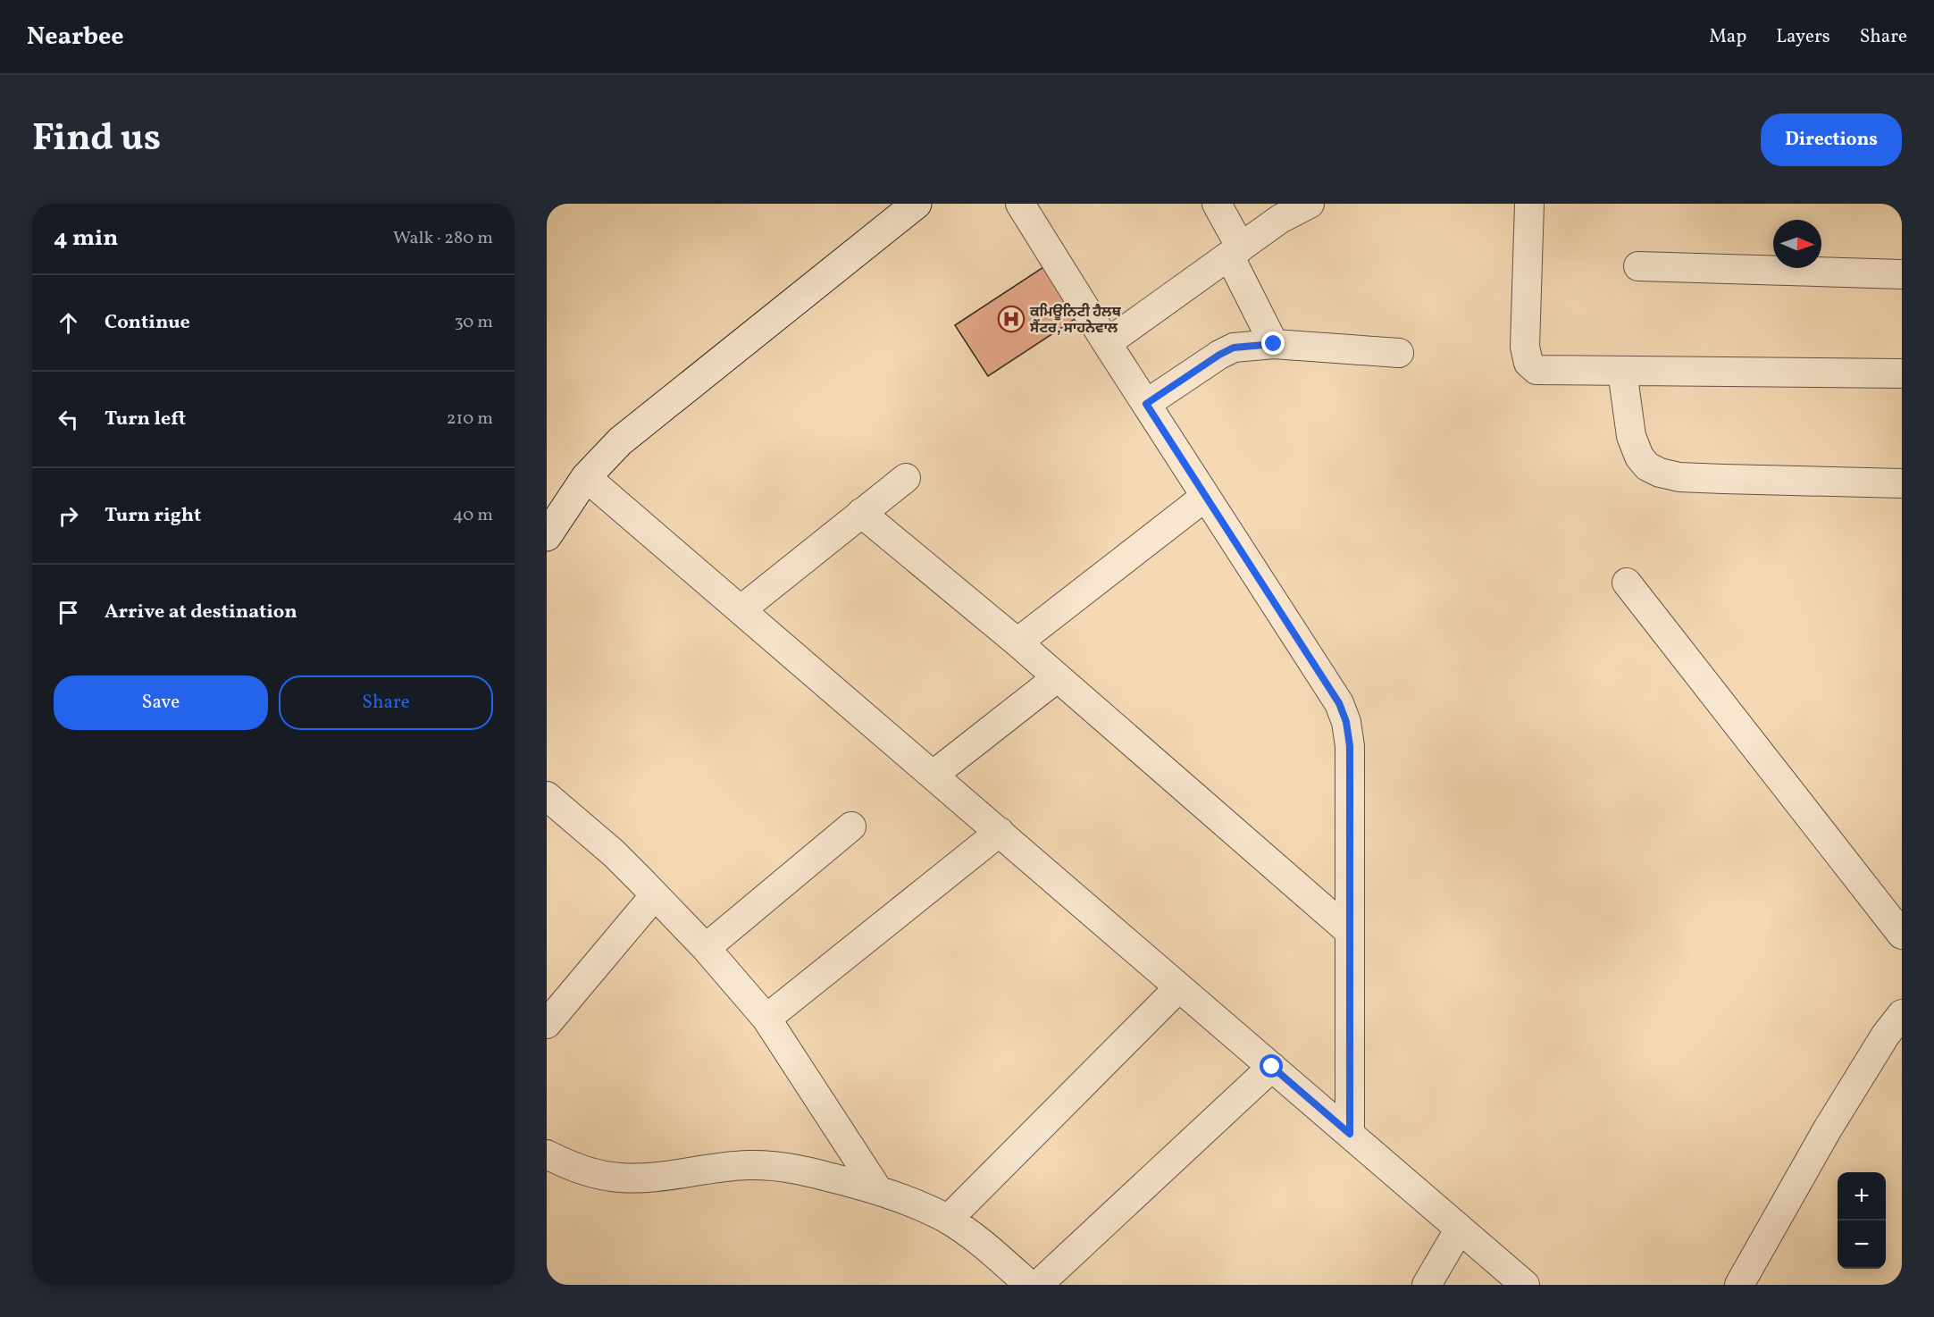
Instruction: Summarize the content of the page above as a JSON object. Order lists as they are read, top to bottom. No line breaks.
{"places":{"hospital":["ਕਮਿਊਨਿਟੀ ਹੈਲਥ ਸੈਂਟਰ, ਸਾਹਨੇਵਾਲ"]},"north":"right","page":{"header":"Nearbee","nav":["Map","Layers","Share"],"title":"Find us","buttons":["Directions",["Save","Share"]],"heading":["4 min","Walk · 280 m"],"list":[["Continue","30 m"],["Turn left","210 m"],["Turn right","40 m"],"Arrive at destination"],"map_buttons":["+","−"]}}
